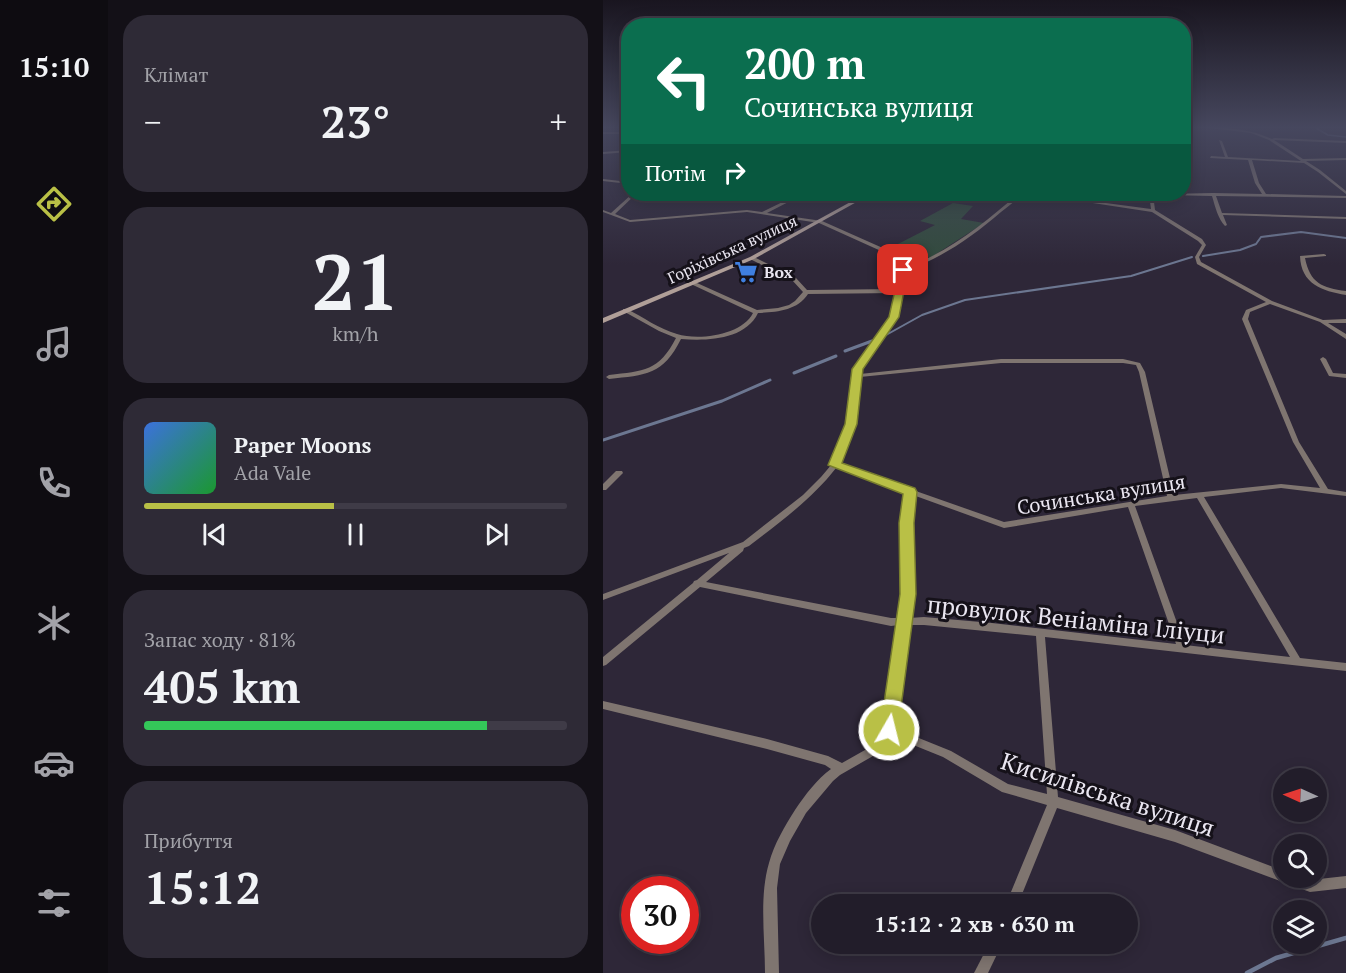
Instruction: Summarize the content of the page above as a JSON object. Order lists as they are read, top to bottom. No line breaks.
{"streets":{"street":["Горіхівська вулиця","Сочинська вулиця","провулок Веніаміна Іліуци","Кисилівська вулиця"]},"places":{"supermarket":["Box"]},"north":"left","page":{"tabs":"15:10","tile":["Клімат",["21","km/h"],["Запас ходу · 81%","405 km"],["Прибуття","15:12"]],"turn":["200 m","Сочинська вулиця"],"heat":["−","23°","+"],"then":"Потім","song":["Paper Moons","Ada Vale"],"limit":"30","trip":"15:12 · 2 хв · 630 m"}}
